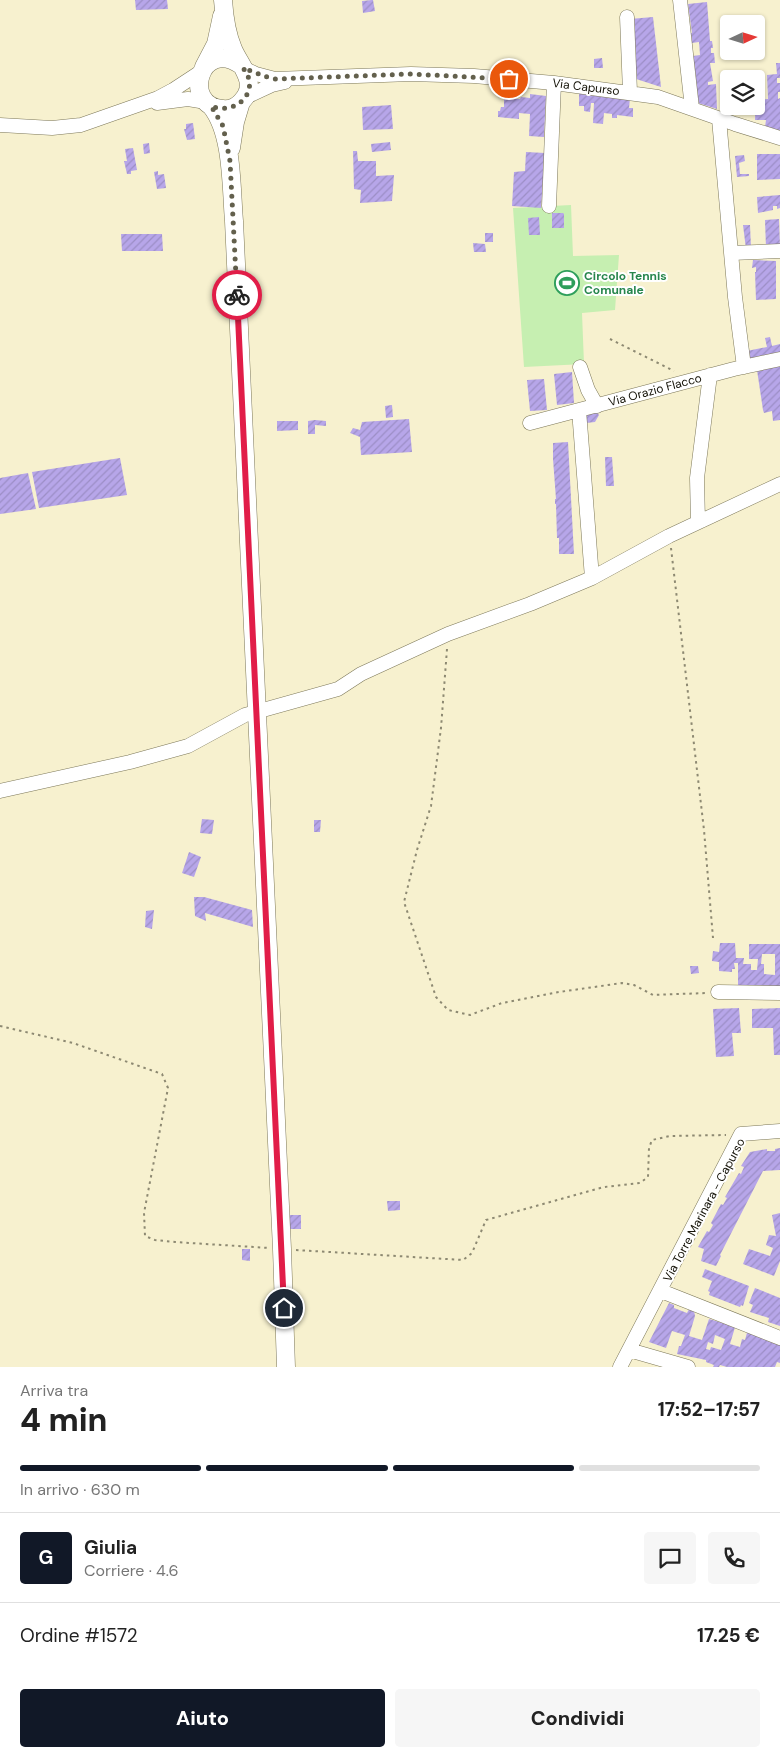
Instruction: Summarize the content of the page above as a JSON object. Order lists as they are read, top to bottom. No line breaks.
{"streets":{"street":["Via Capurso","Via Orazio Flacco","Via Torre Marinara - Capurso"]},"places":{"sports":["Circolo Tennis Comunale"]},"north":"right","page":{"heading":["4 min","Arriva tra","17:52–17:57"],"panel":["Giulia","Corriere · 4.6","Ordine #1572","17.25 €"],"bar":"In arrivo · 630 m","round":"G","buttons":["Aiuto","Condividi"]}}
